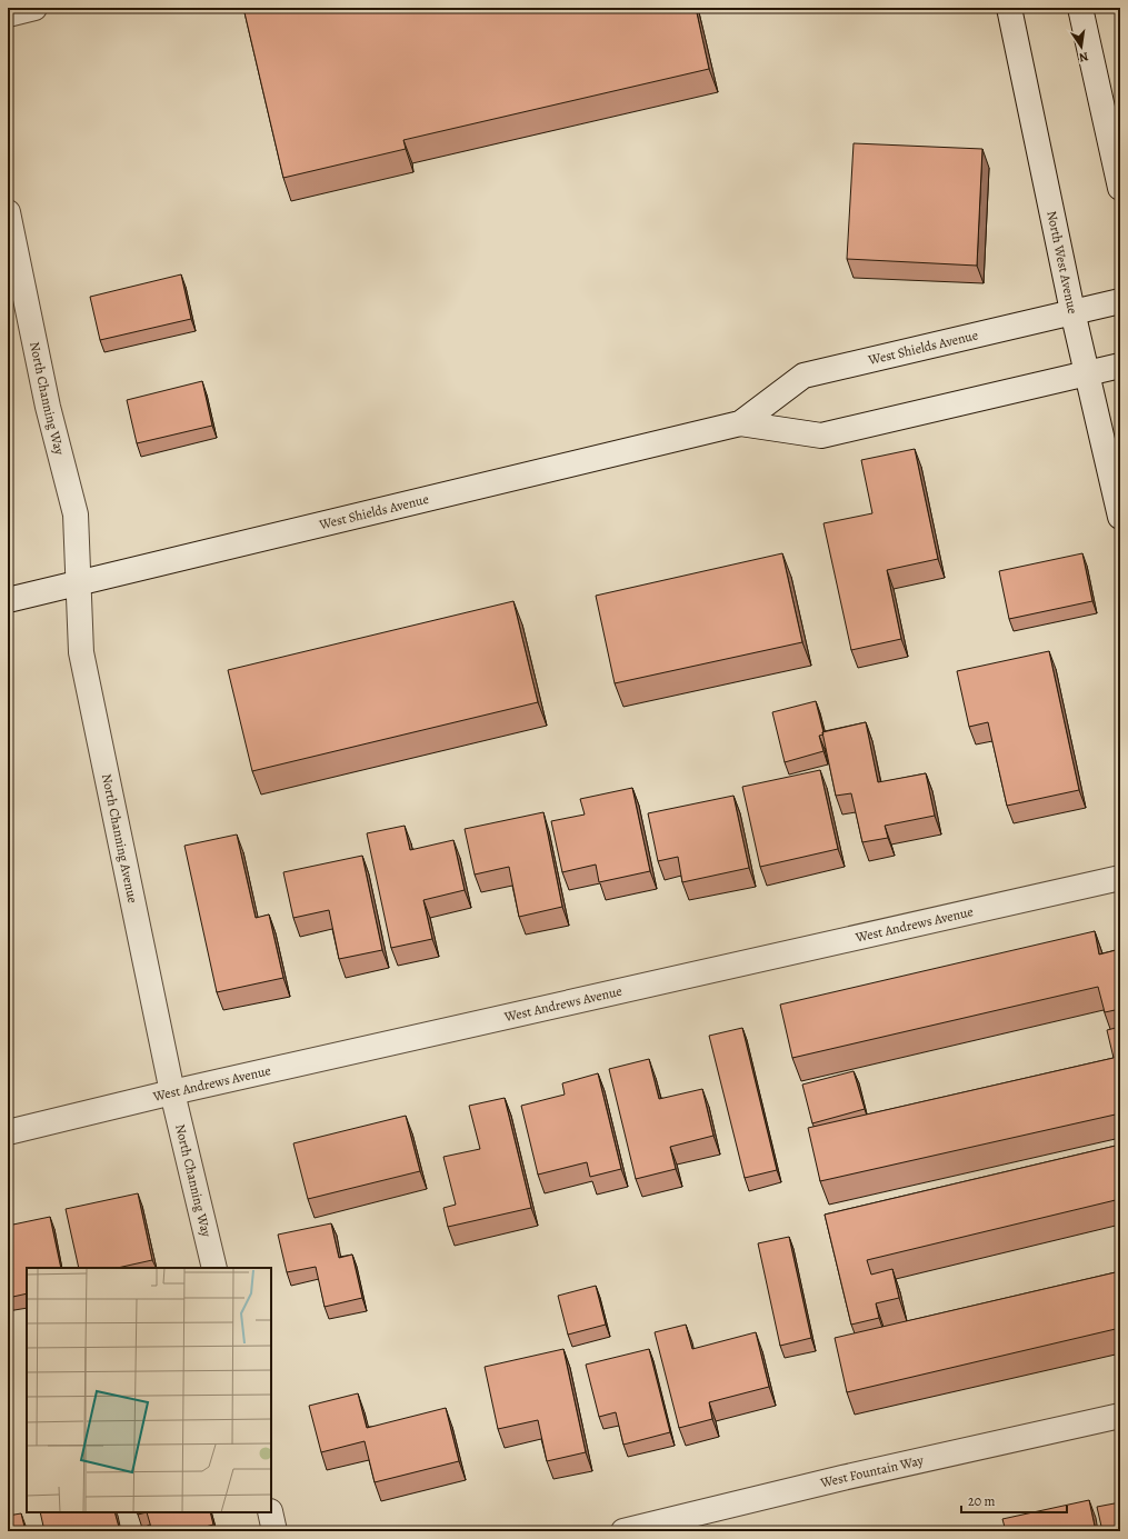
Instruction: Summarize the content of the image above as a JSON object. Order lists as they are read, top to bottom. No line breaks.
{"streets":{"street":["North West Avenue","West Shields Avenue","North Channing Way","North Channing Avenue","West Andrews Avenue","West Fountain Way"]},"crossings":[["North West Avenue","West Shields Avenue"],["West Shields Avenue","North Channing Way"],["West Shields Avenue","North Channing Avenue"],["North Channing Way","North Channing Avenue"],["North Channing Way","West Andrews Avenue"],["North Channing Avenue","West Andrews Avenue"]],"scale_bar":"20 m","north":"bottom"}
